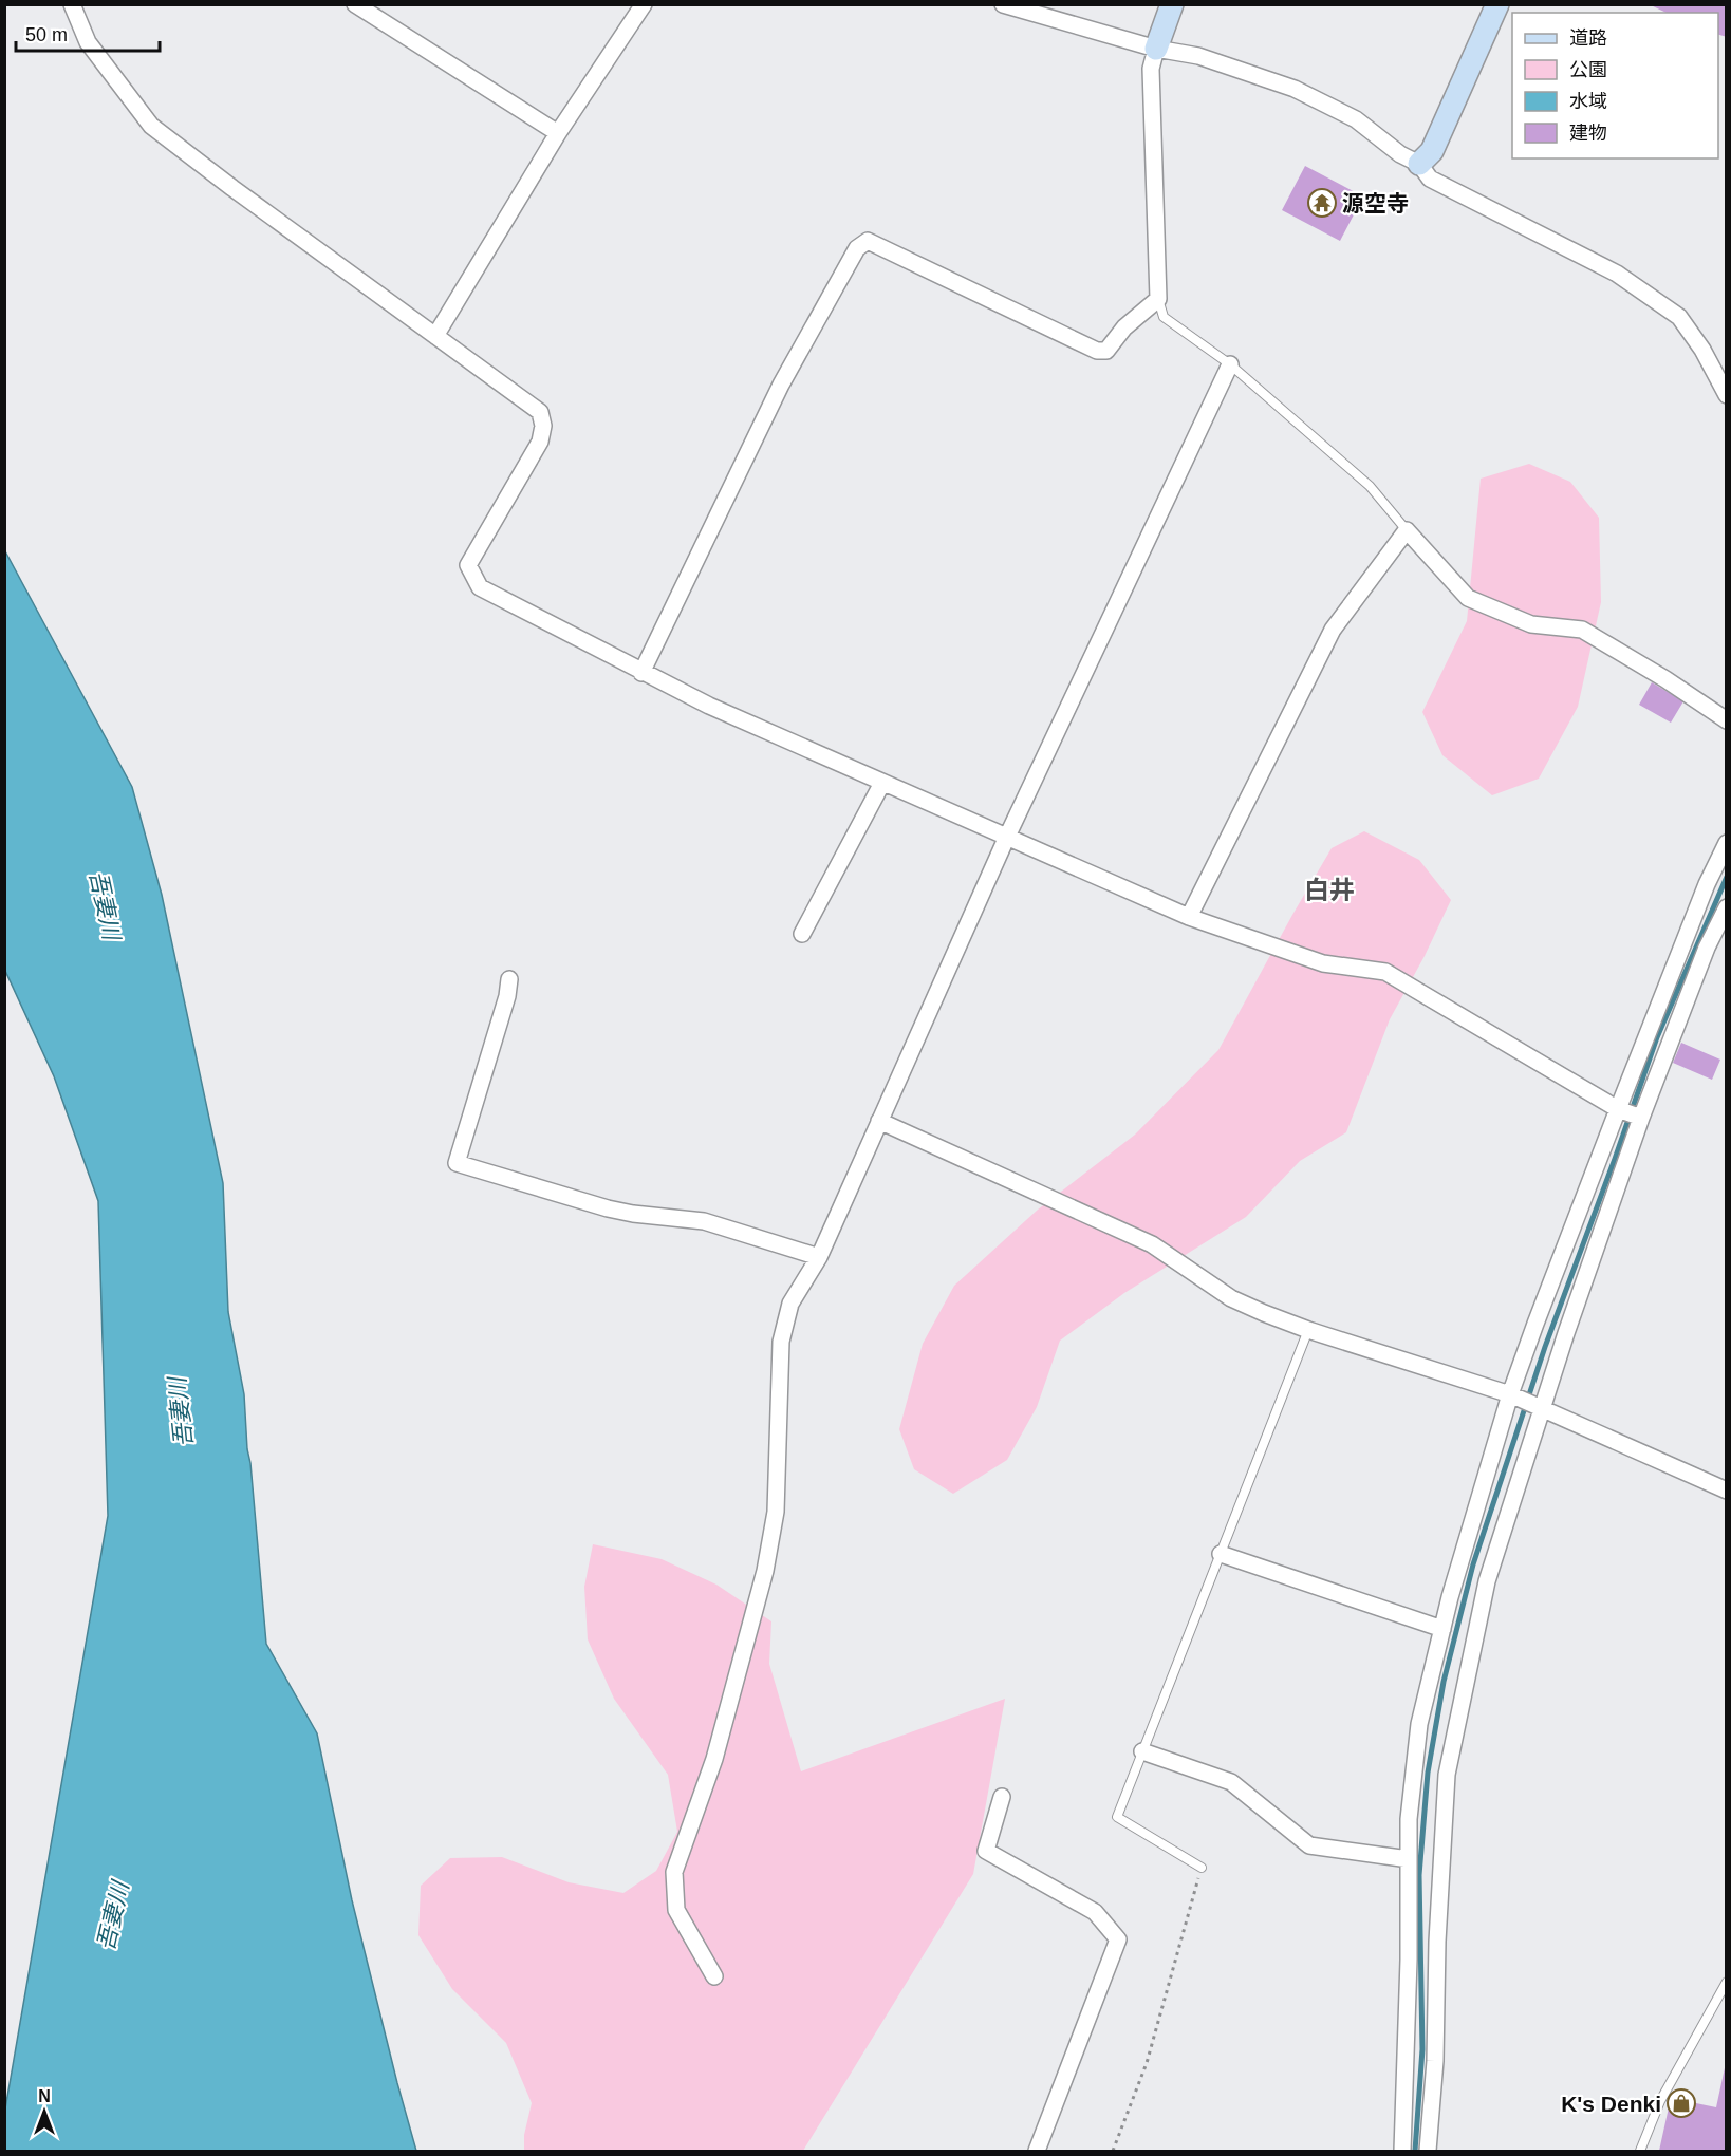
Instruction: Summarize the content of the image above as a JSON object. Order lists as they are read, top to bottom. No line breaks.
{"districts":["白井"],"water":["吾妻川"],"places":{"temple":["源空寺"],"shop":["K's Denki"]},"legend":["道路","公園","水域","建物"],"scale_bar":"50 m","north":"top"}
